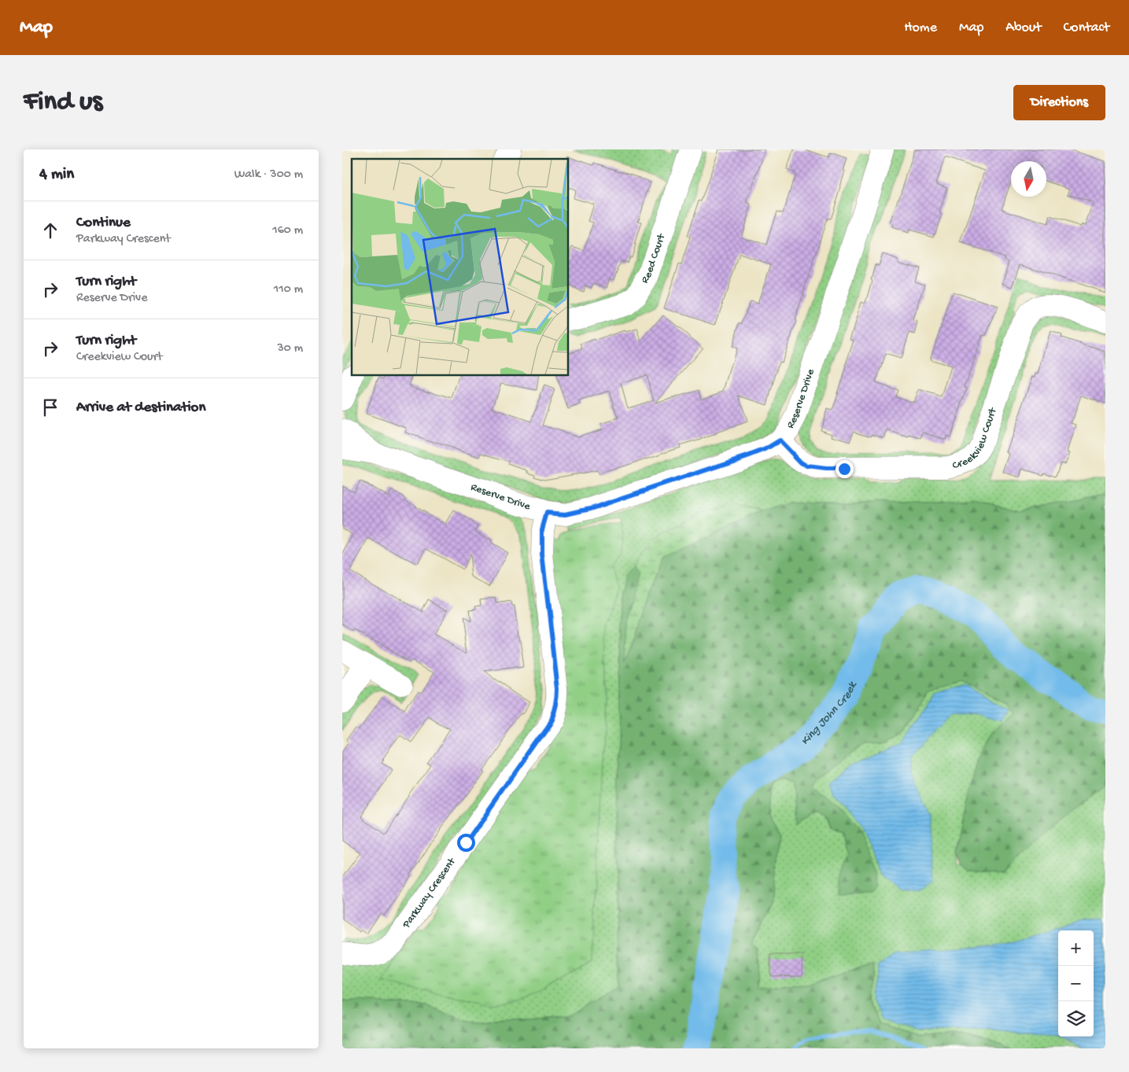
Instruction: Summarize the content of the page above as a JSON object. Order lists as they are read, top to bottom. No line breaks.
{"streets":{"street":["Reed Court","Reserve Drive","Creekview Court","Parkway Crescent"]},"crossings":[["Reserve Drive","Creekview Court"],["Reserve Drive","Parkway Crescent"]],"water":["King John Creek"],"north":"bottom","page":{"header":"Map","nav":["Home","Map","About","Contact"],"buttons":"Directions","title":"Find us","heading":["4 min","Walk · 300 m"],"list":[["Continue","Parkway Crescent","160 m"],["Turn right","Reserve Drive","110 m"],["Turn right","Creekview Court","30 m"],"Arrive at destination"],"map_buttons":["+","−"]}}
